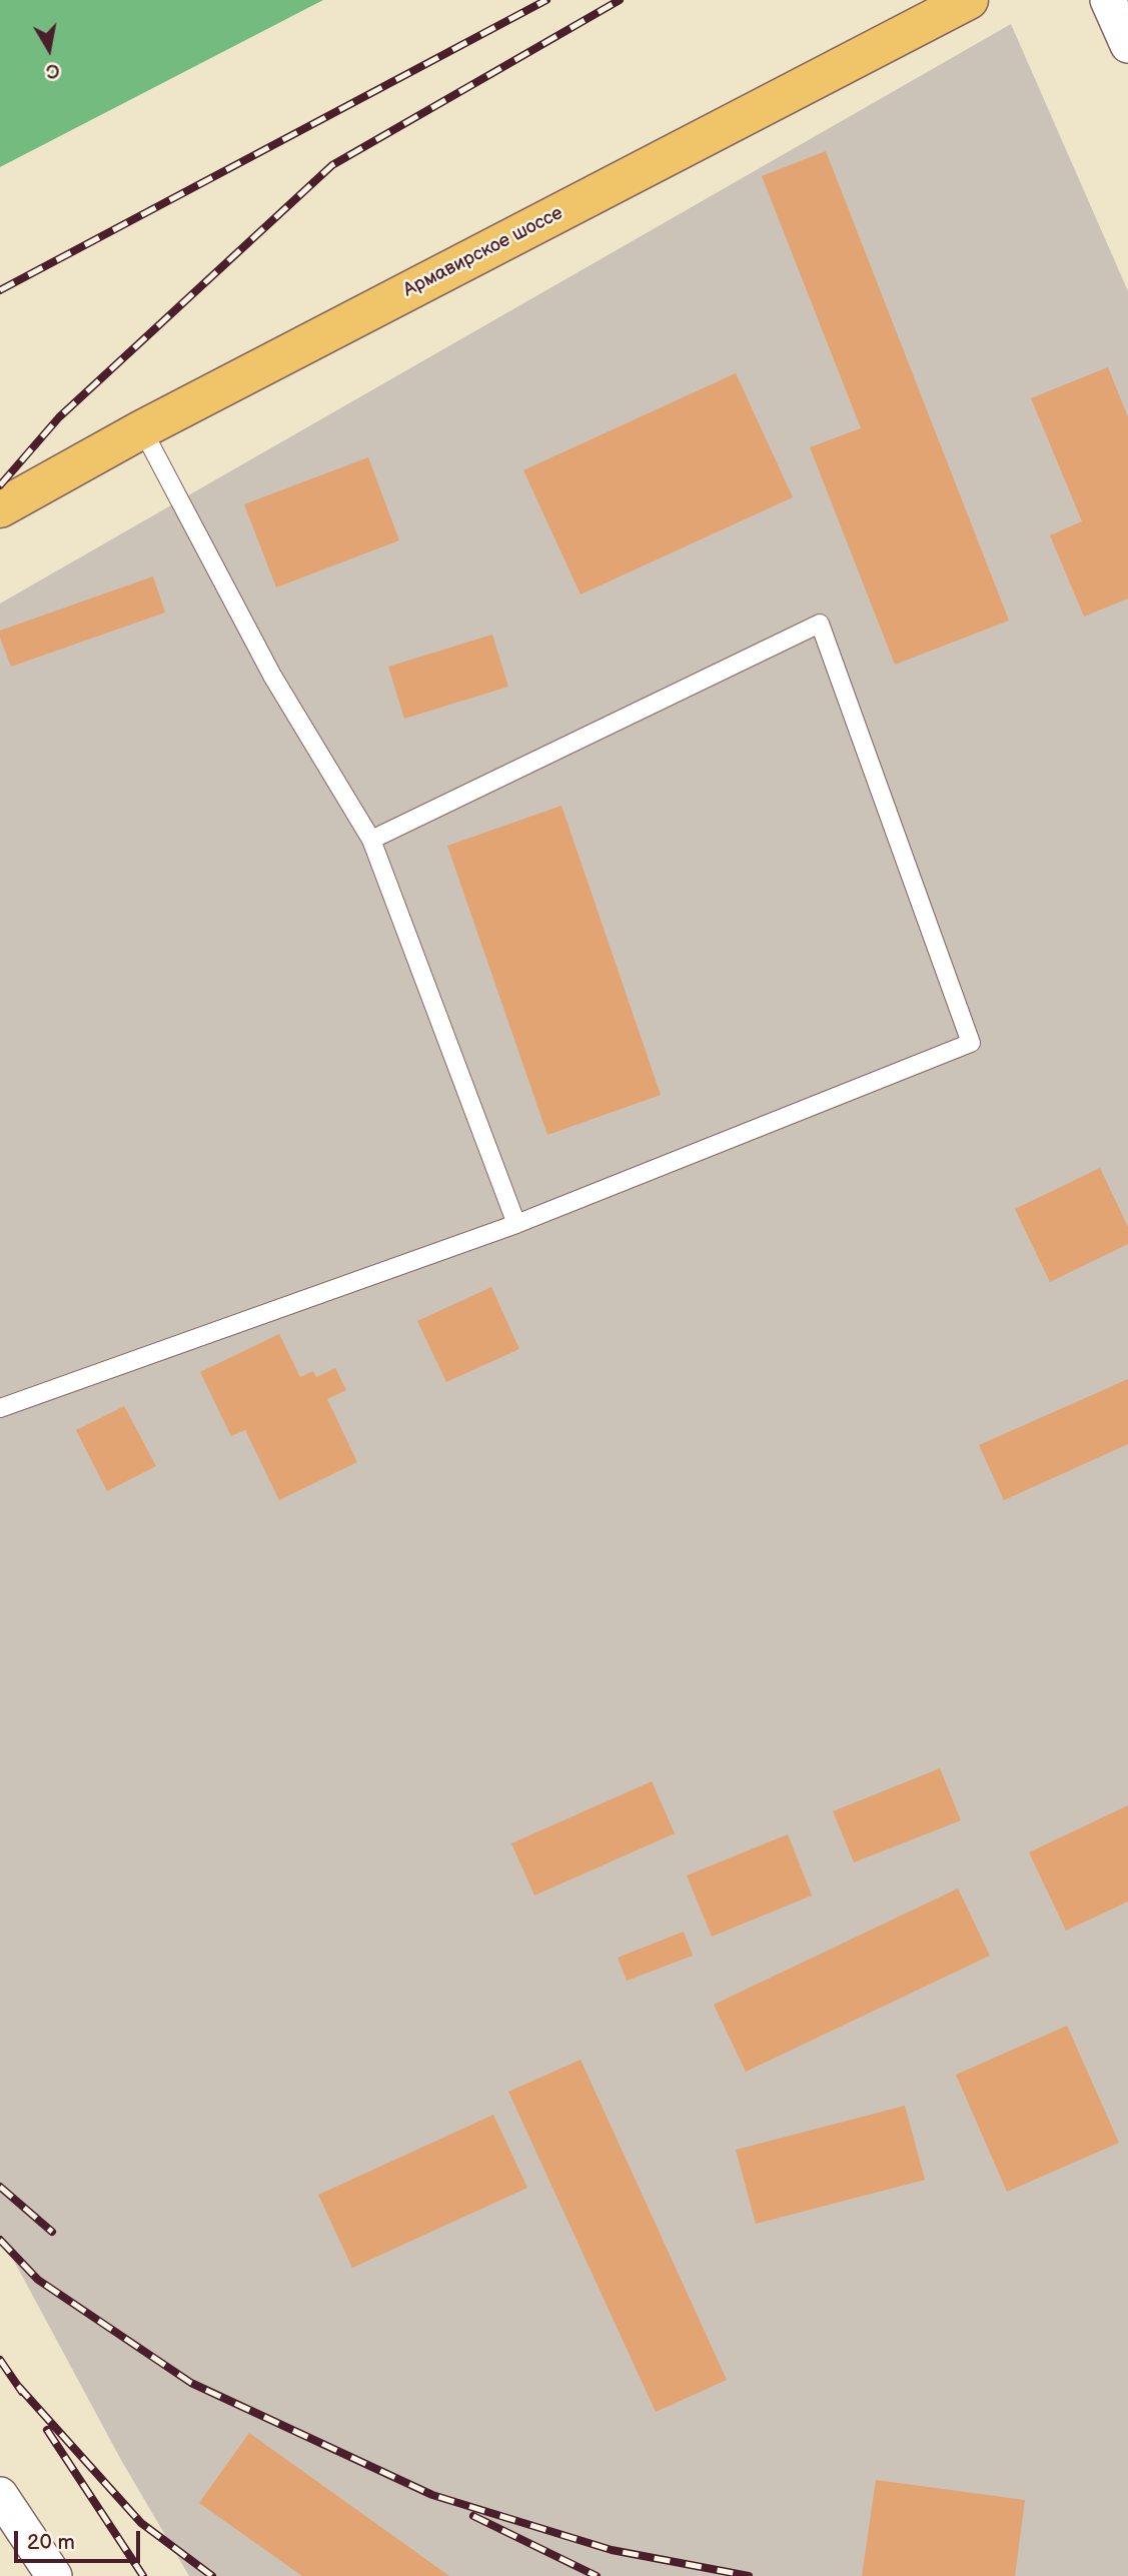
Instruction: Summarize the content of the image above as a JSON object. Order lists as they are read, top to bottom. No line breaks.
{"streets":{"main road":["Армавирское шоссе"]},"scale_bar":"20 m","north":"bottom"}
